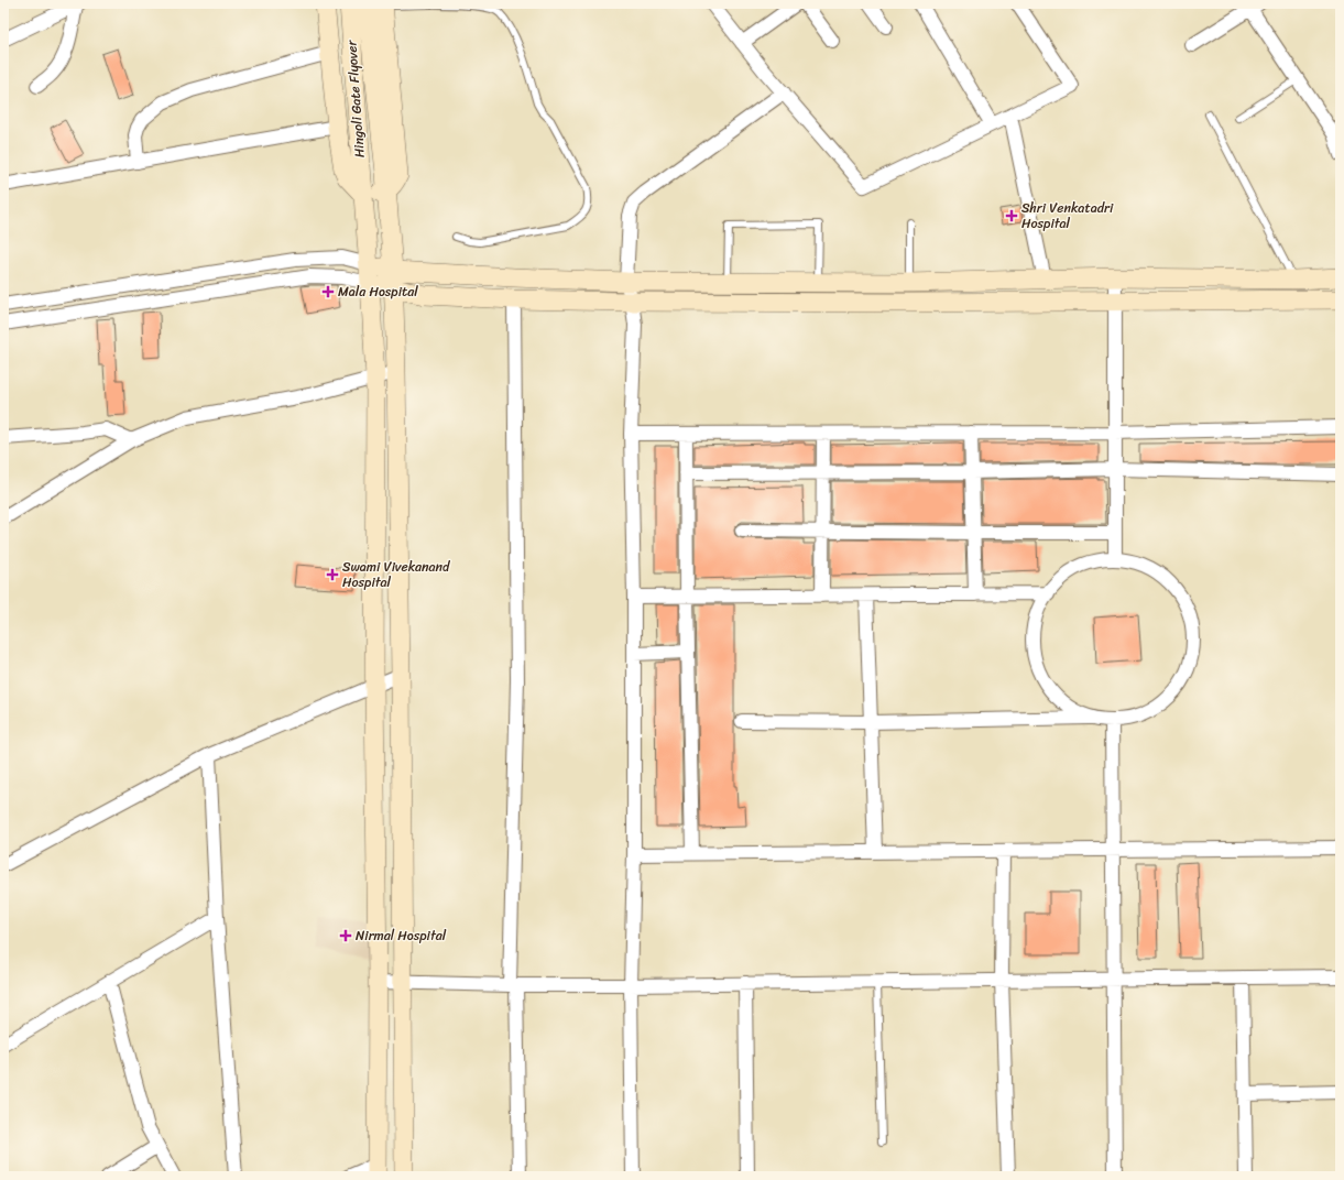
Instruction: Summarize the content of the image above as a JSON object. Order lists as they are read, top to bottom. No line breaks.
{"streets":{"main road":["Hingoli Gate Flyover"]},"places":{"health":["Shri Venkatadri Hospital","Mala Hospital","Swami Vivekanand Hospital","Nirmal Hospital"]}}
